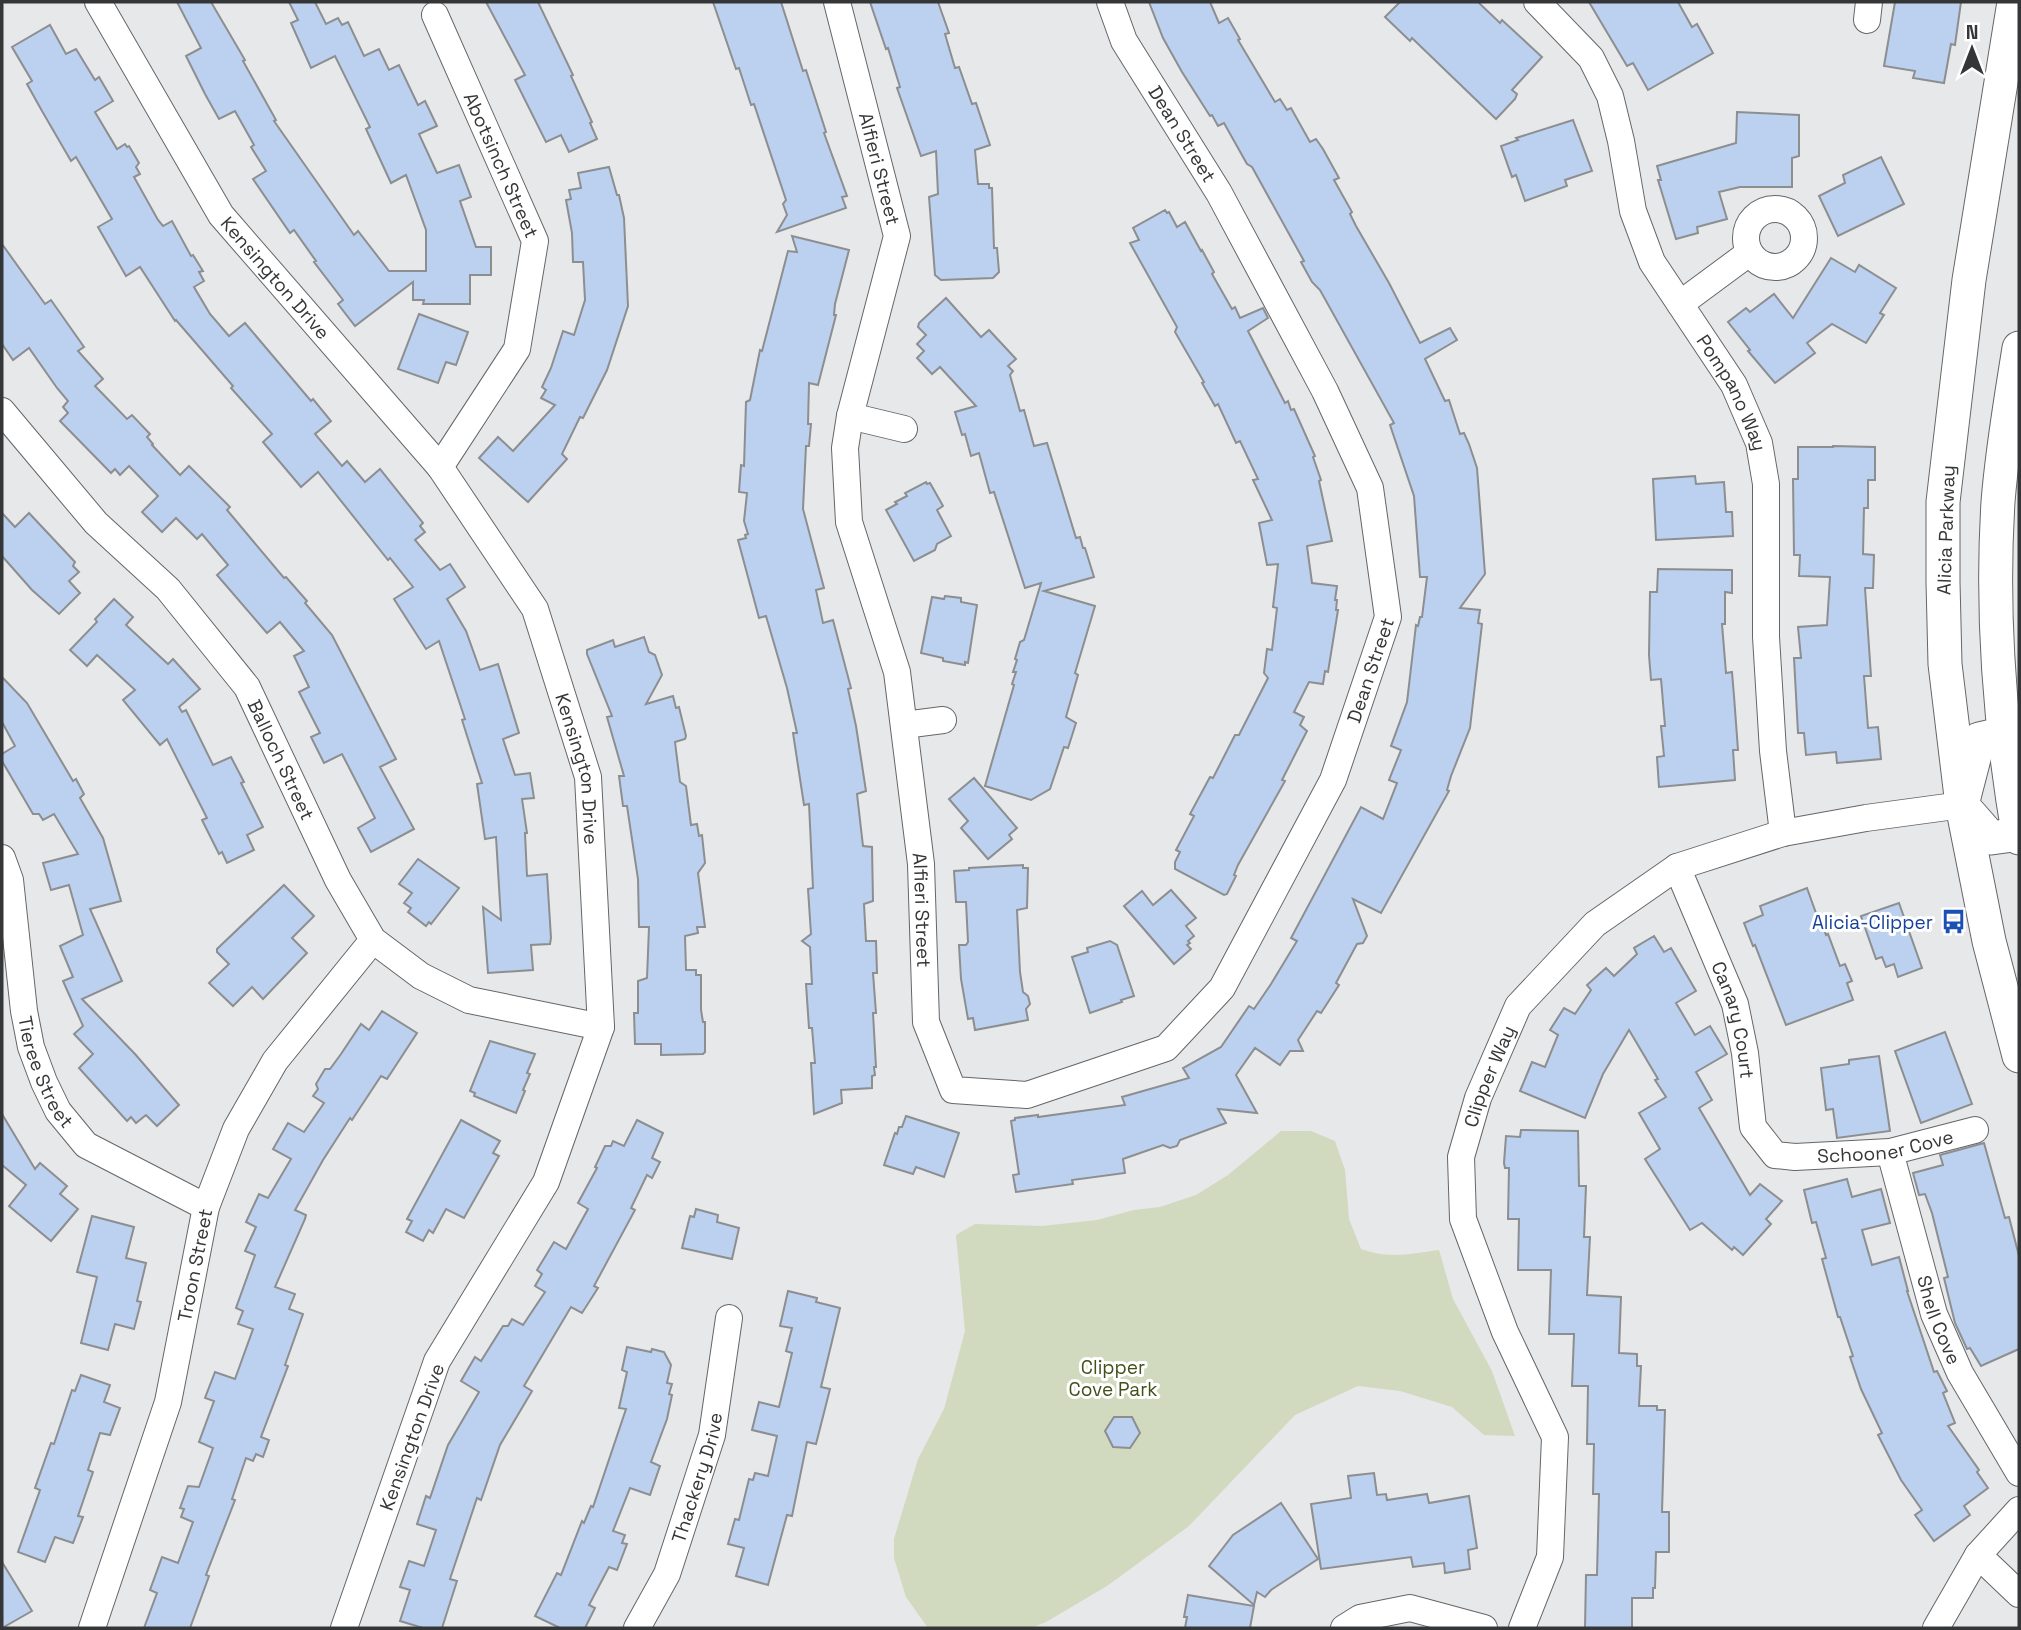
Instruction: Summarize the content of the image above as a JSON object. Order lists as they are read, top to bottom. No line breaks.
{"streets":{"main road":["Alicia Parkway"],"street":["Dean Street","Abotsinch Street","Alfieri Street","Kensington Drive","Pompano Way","Balloch Street","Canary Court","Tieree Street","Clipper Way","Schooner Cove","Troon Street","Shell Cove","Thackery Drive"]},"crossings":[["Dean Street","Alfieri Street"],["Abotsinch Street","Kensington Drive"],["Kensington Drive","Balloch Street"],["Pompano Way","Clipper Way"],["Alicia Parkway","Clipper Way"],["Balloch Street","Troon Street"],["Canary Court","Clipper Way"],["Canary Court","Schooner Cove"],["Tieree Street","Troon Street"],["Schooner Cove","Shell Cove"]],"parks":["Clipper Cove Park"],"places":{"bus stop":["Alicia-Clipper"]},"north":"top"}
